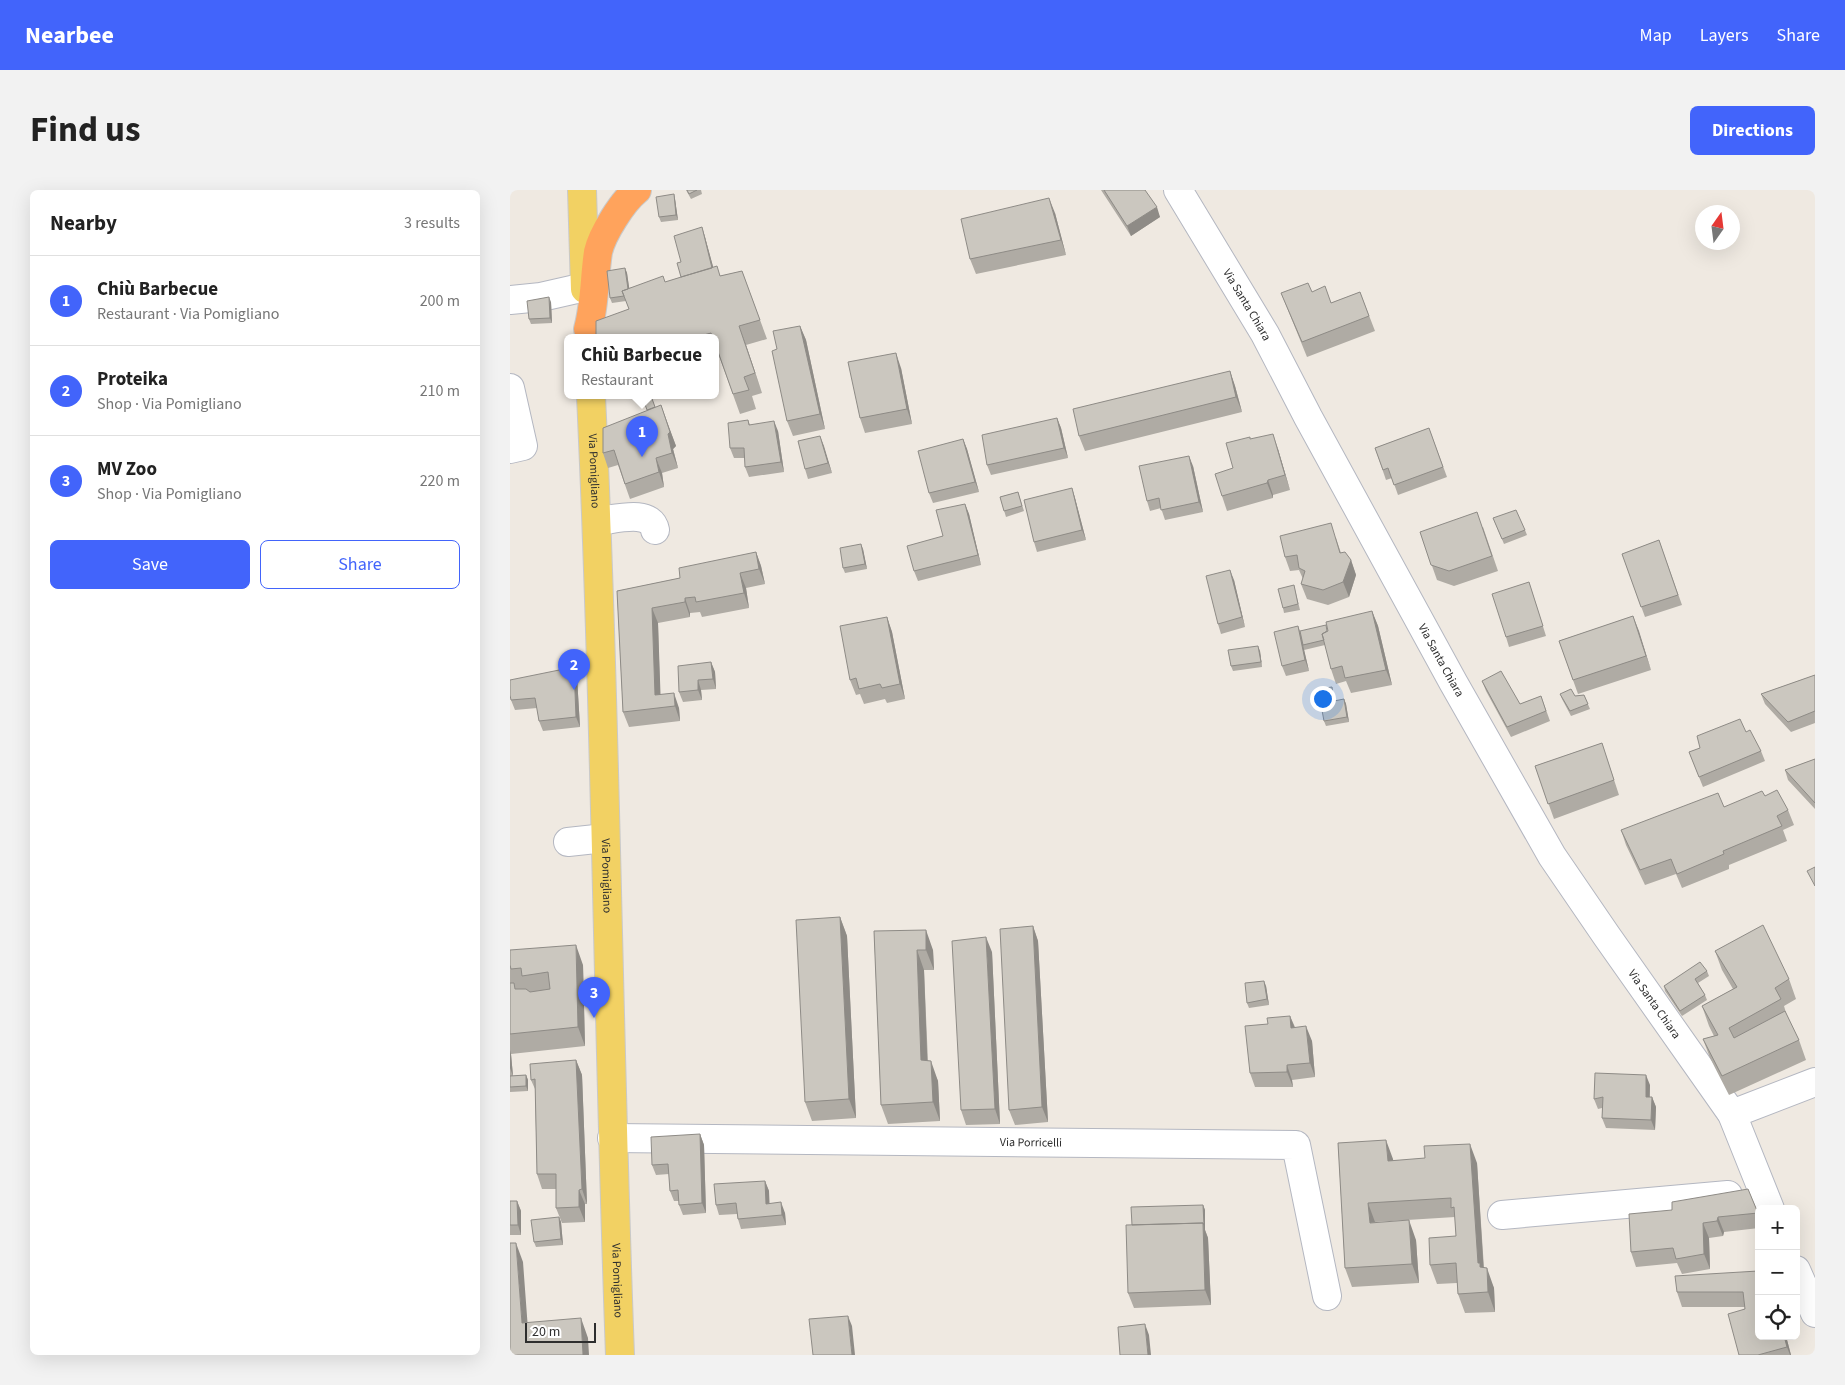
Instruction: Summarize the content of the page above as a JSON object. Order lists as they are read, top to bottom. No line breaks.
{"streets":{"main road":["Via Pomigliano"],"street":["Via Santa Chiara","Via Porricelli"]},"crossings":[["Via Pomigliano","Via Porricelli"]],"scale_bar":"20 m","north":"top","page":{"header":"Nearbee","nav":["Map","Layers","Share"],"title":"Find us","buttons":["Directions",["Save","Share"]],"heading":["Nearby","3 results"],"list":[{"mark":"1","name":"Chiù Barbecue","note":"Restaurant · Via Pomigliano","value":"200 m"},{"mark":"2","name":"Proteika","note":"Shop · Via Pomigliano","value":"210 m"},{"mark":"3","name":"MV Zoo","note":"Shop · Via Pomigliano","value":"220 m"}],"popup":["Chiù Barbecue","Restaurant"],"pins":["1","2","3"],"map_buttons":["+","−"],"scale":"20 m"}}
